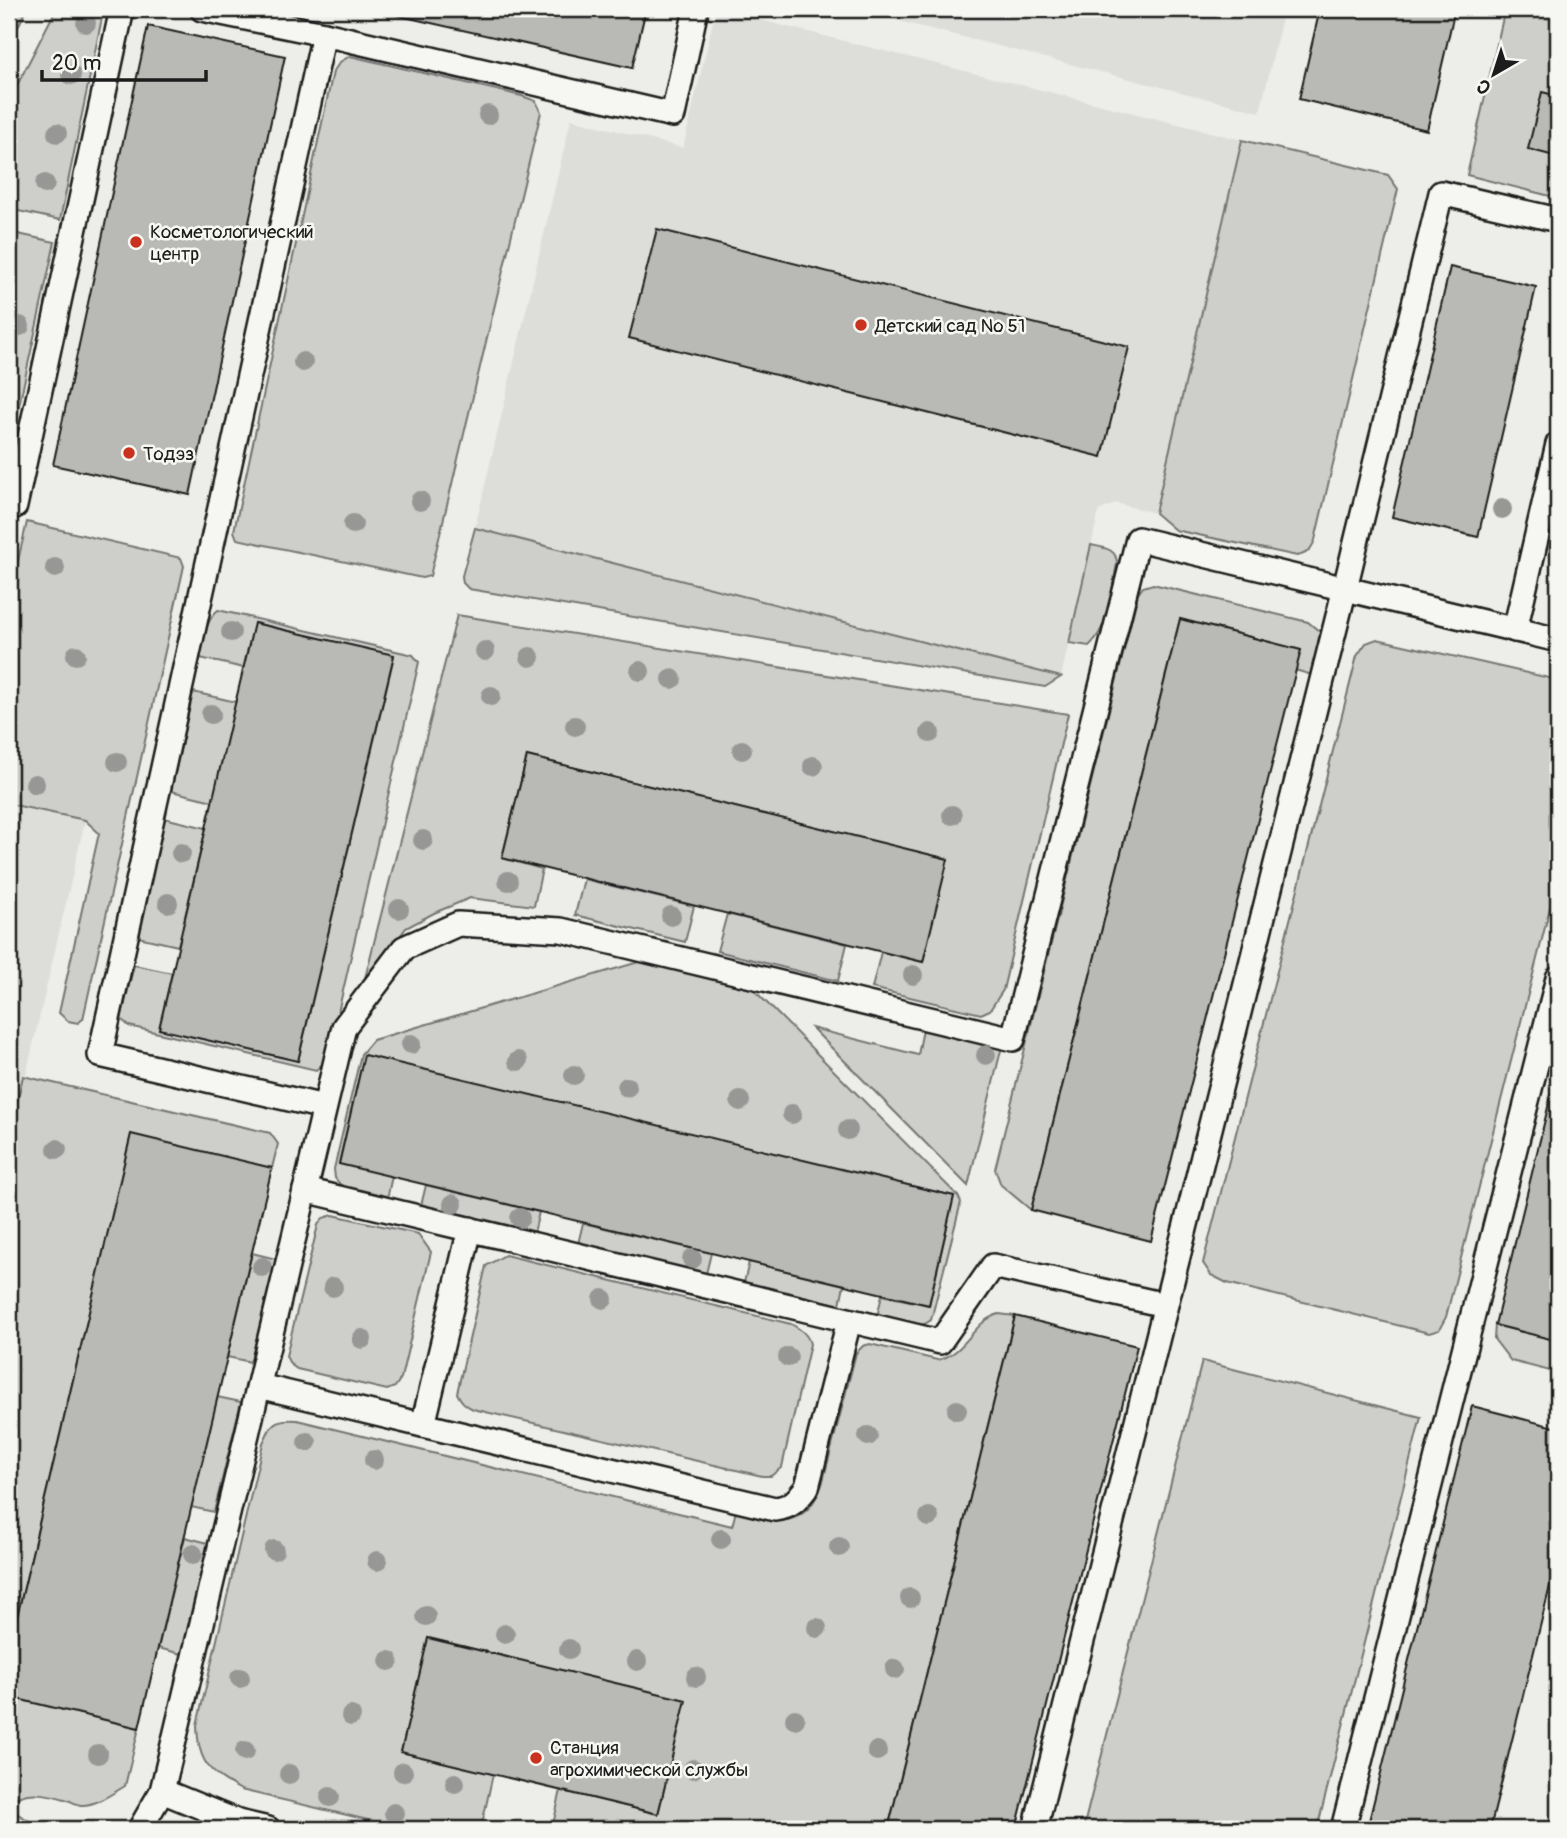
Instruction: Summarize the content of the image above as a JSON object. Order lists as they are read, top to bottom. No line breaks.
{"places":["Косметологический центр","Детский сад № 51","Тодэз","Станция агрохимической службы"],"scale_bar":"20 m","north":"bottom left"}
